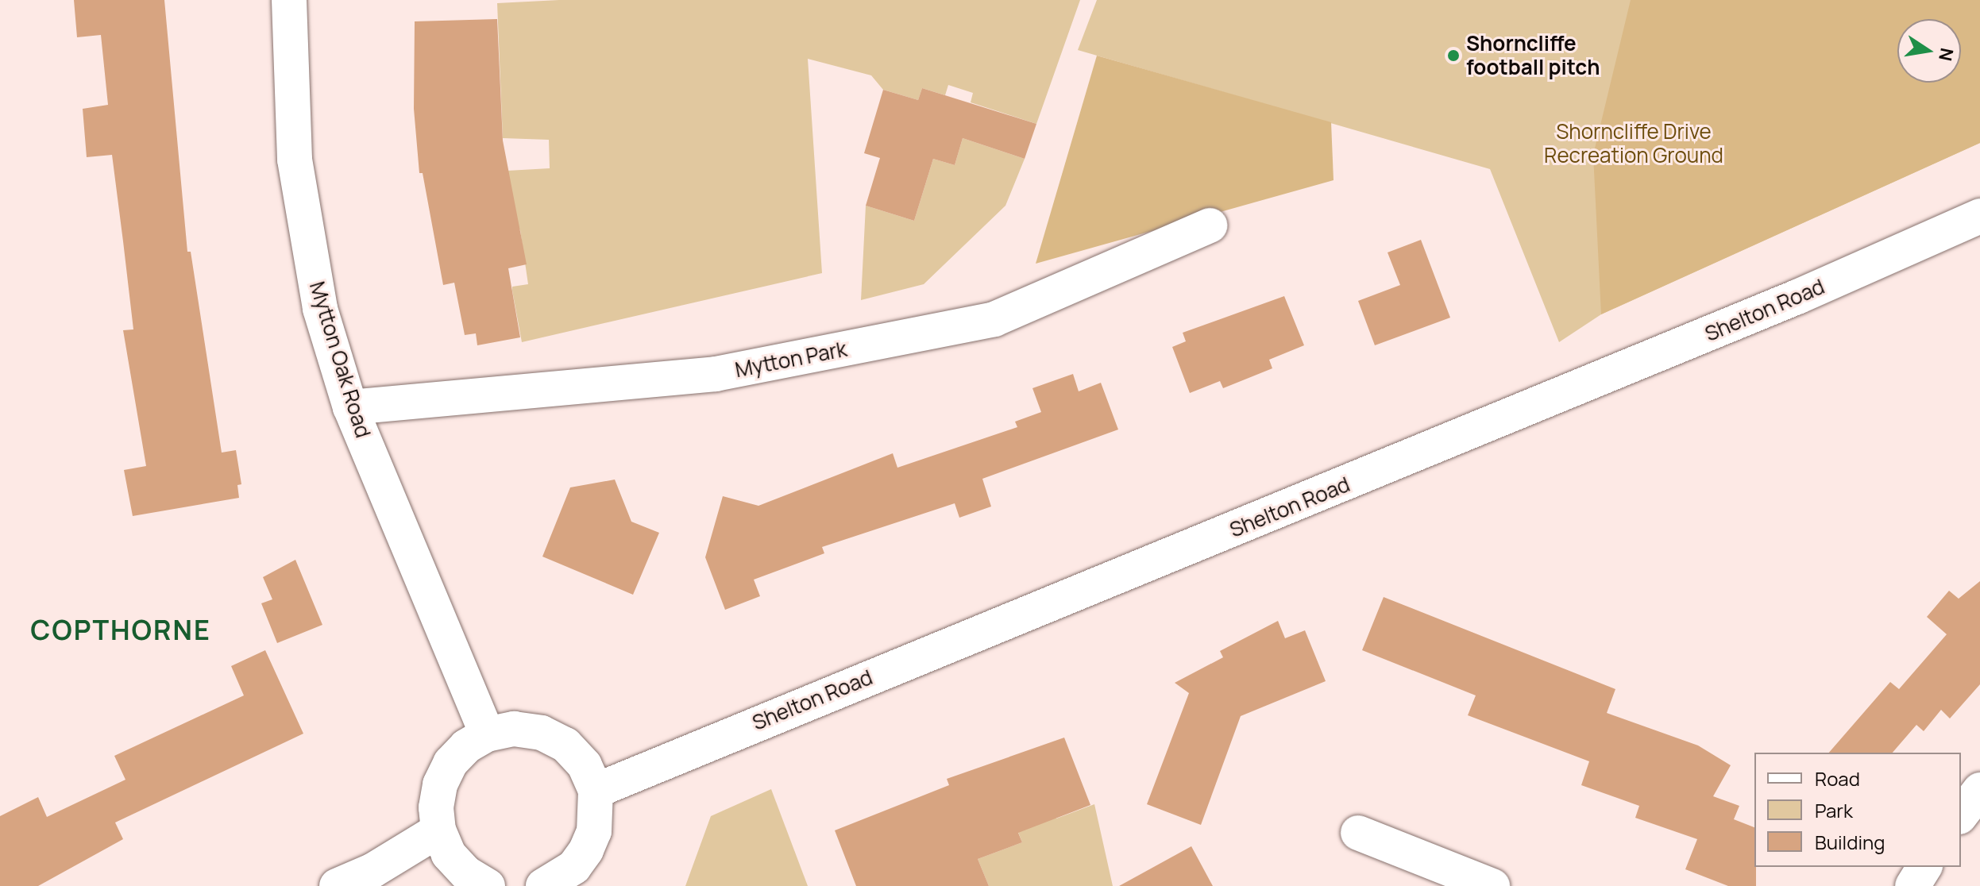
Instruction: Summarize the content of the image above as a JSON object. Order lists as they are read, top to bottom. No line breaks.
{"streets":{"main road":["Shelton Road","Mytton Oak Road","Mytton Park"]},"crossings":[["Mytton Oak Road","Mytton Park"]],"districts":["COPTHORNE"],"parks":["Shorncliffe Drive Recreation Ground"],"places":["Shorncliffe football pitch"],"legend":["Road","Park","Building"],"north":"right"}
